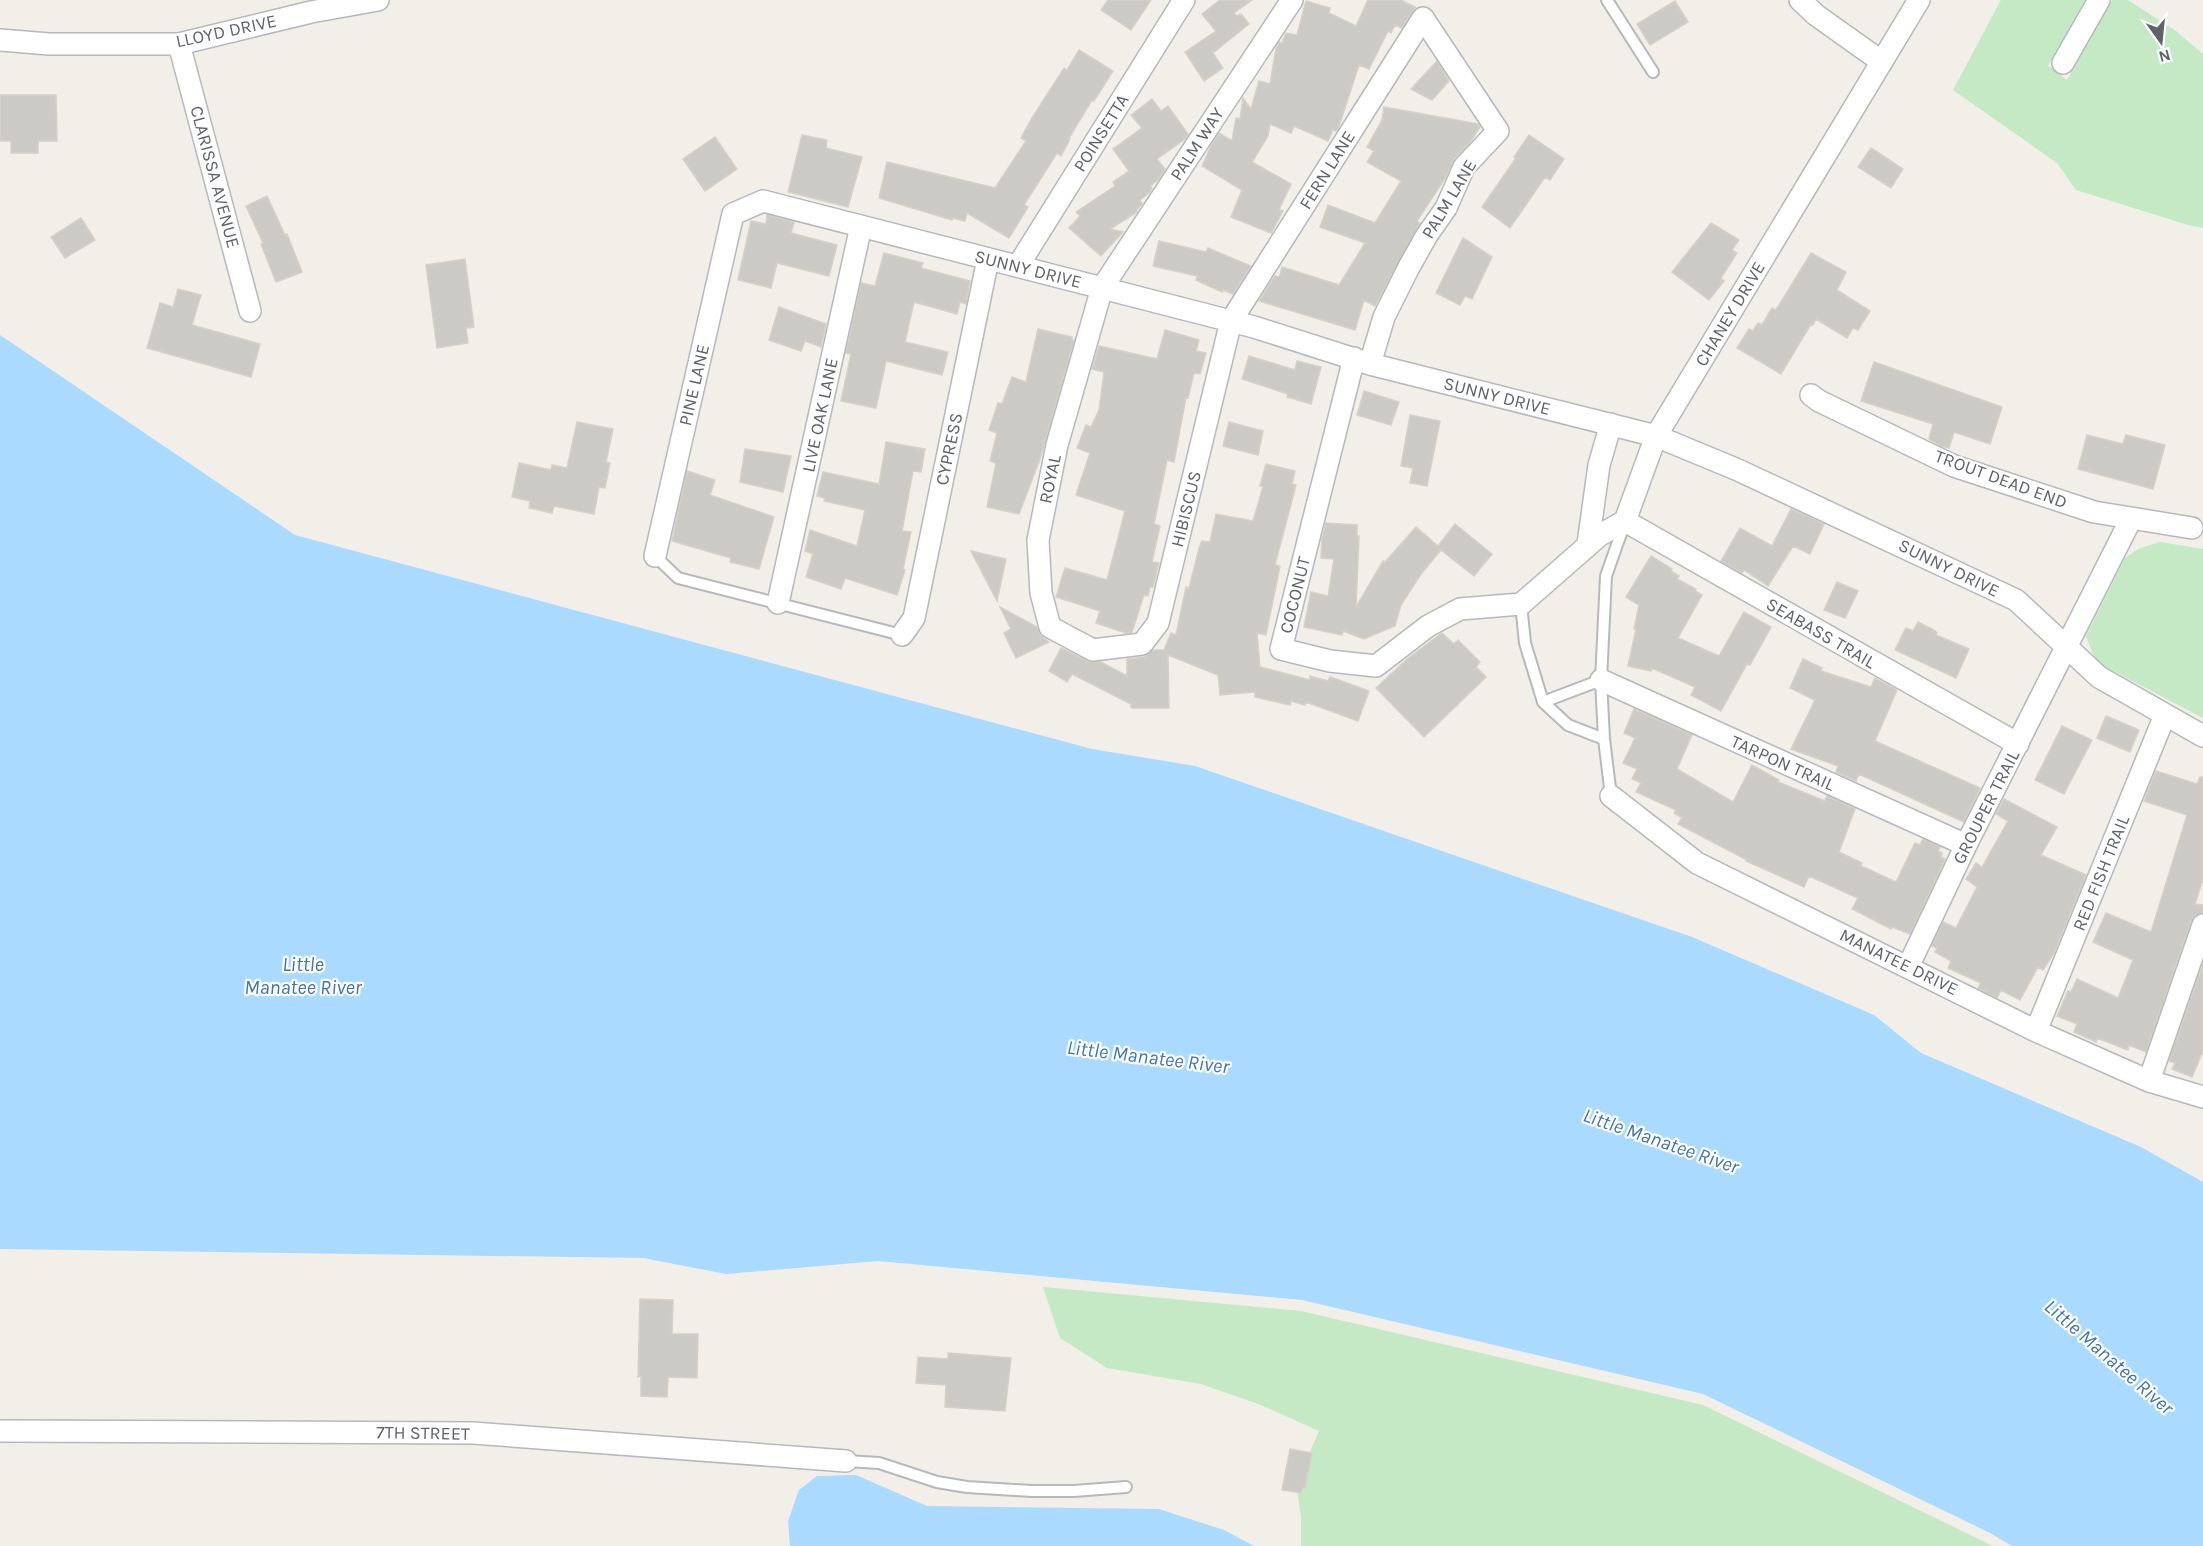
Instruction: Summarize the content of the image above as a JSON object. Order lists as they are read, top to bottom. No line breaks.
{"streets":{"street":["LLOYD DRIVE","POINSETTA","PALM WAY","FERN LANE","CLARISSA AVENUE","PALM LANE","SUNNY DRIVE","CHANEY DRIVE","PINE LANE","LIVE OAK LANE","CYPRESS","ROYAL","TROUT DEAD END","HIBISCUS","COCONUT","SEABASS TRAIL","TARPON TRAIL","GROUPER TRAIL","RED FISH TRAIL","MANATEE DRIVE","7TH STREET"]},"crossings":[["LLOYD DRIVE","CLARISSA AVENUE"],["POINSETTA","SUNNY DRIVE"],["PALM WAY","SUNNY DRIVE"],["PALM WAY","ROYAL"],["FERN LANE","PALM LANE"],["FERN LANE","SUNNY DRIVE"],["FERN LANE","HIBISCUS"],["PALM LANE","SUNNY DRIVE"],["PALM LANE","COCONUT"],["SUNNY DRIVE","CHANEY DRIVE"],["SUNNY DRIVE","PINE LANE"],["SUNNY DRIVE","LIVE OAK LANE"],["SUNNY DRIVE","CYPRESS"],["SUNNY DRIVE","ROYAL"],["SUNNY DRIVE","HIBISCUS"],["SUNNY DRIVE","COCONUT"],["SUNNY DRIVE","GROUPER TRAIL"],["SUNNY DRIVE","RED FISH TRAIL"],["CHANEY DRIVE","SEABASS TRAIL"],["ROYAL","HIBISCUS"],["SEABASS TRAIL","GROUPER TRAIL"],["TARPON TRAIL","GROUPER TRAIL"],["GROUPER TRAIL","MANATEE DRIVE"],["RED FISH TRAIL","MANATEE DRIVE"]],"water":["Little Manatee River"],"north":"bottom"}
